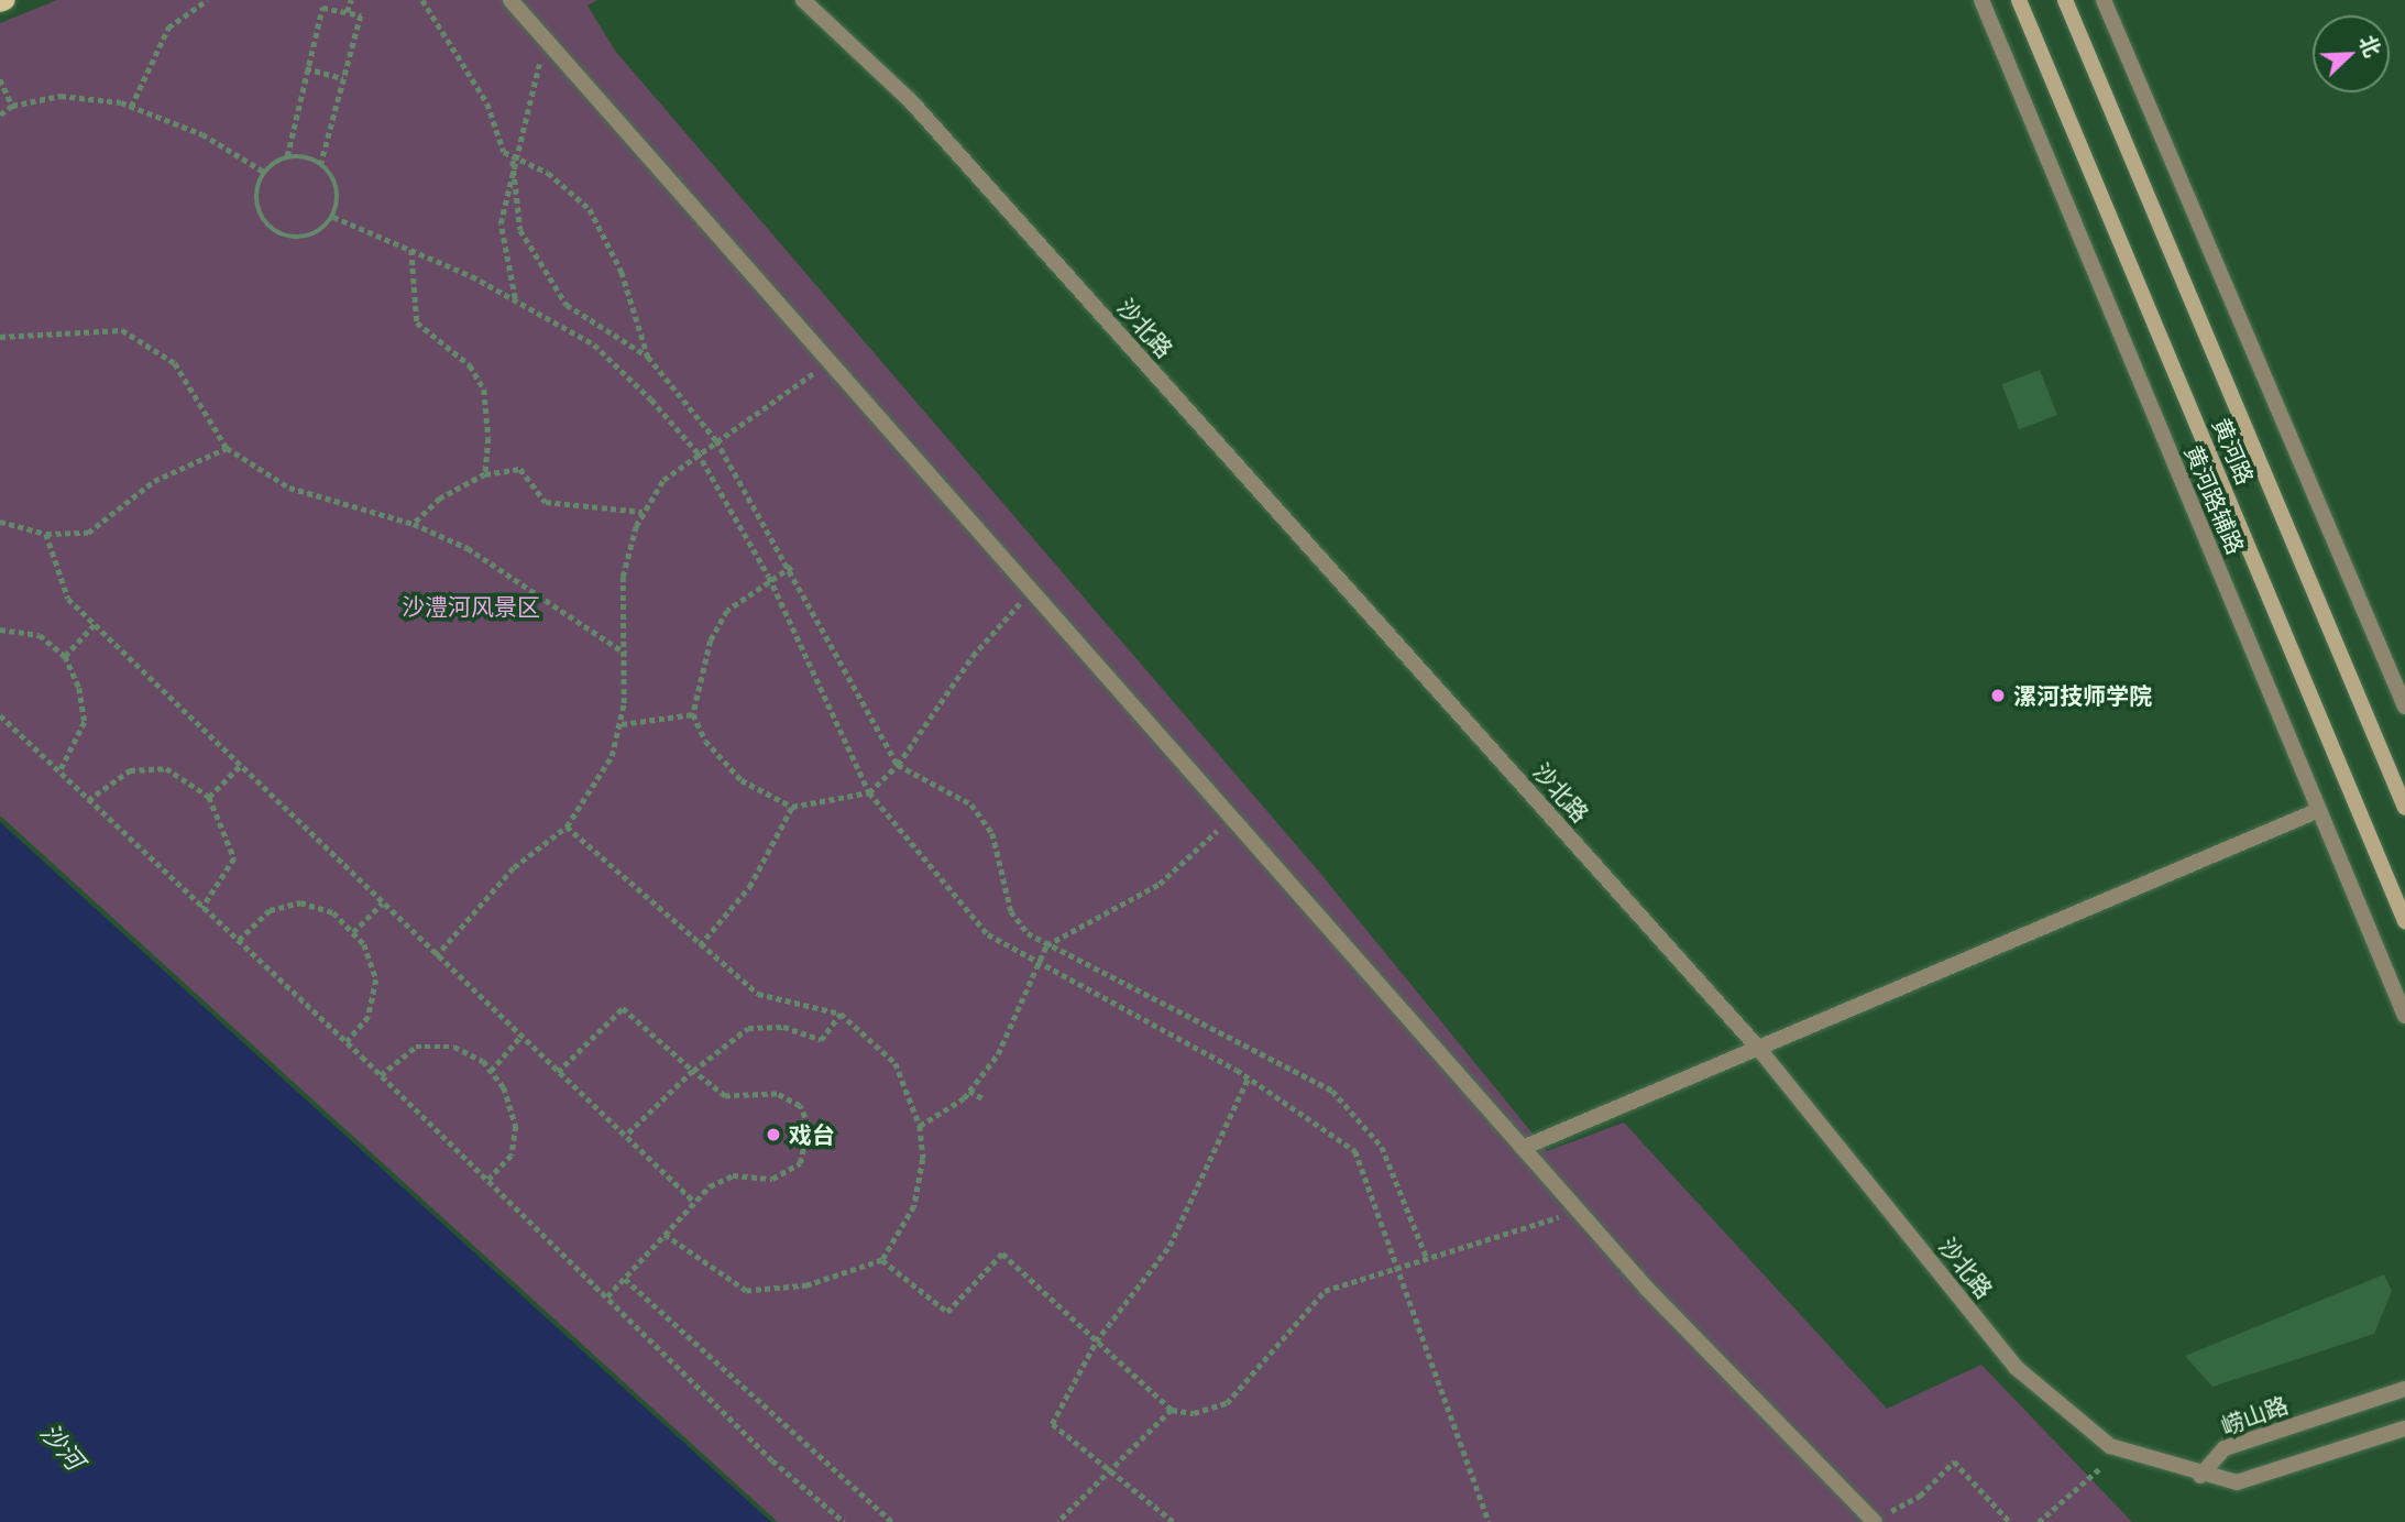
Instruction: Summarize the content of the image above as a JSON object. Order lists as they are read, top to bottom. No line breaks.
{"streets":{"main road":["黄河路"],"street":["沙北路","黄河路辅路","崂山路"]},"crossings":[["沙北路","崂山路"]],"water":["沙河"],"parks":["沙澧河风景区"],"places":["漯河技师学院","戏台"],"north":"top right"}
